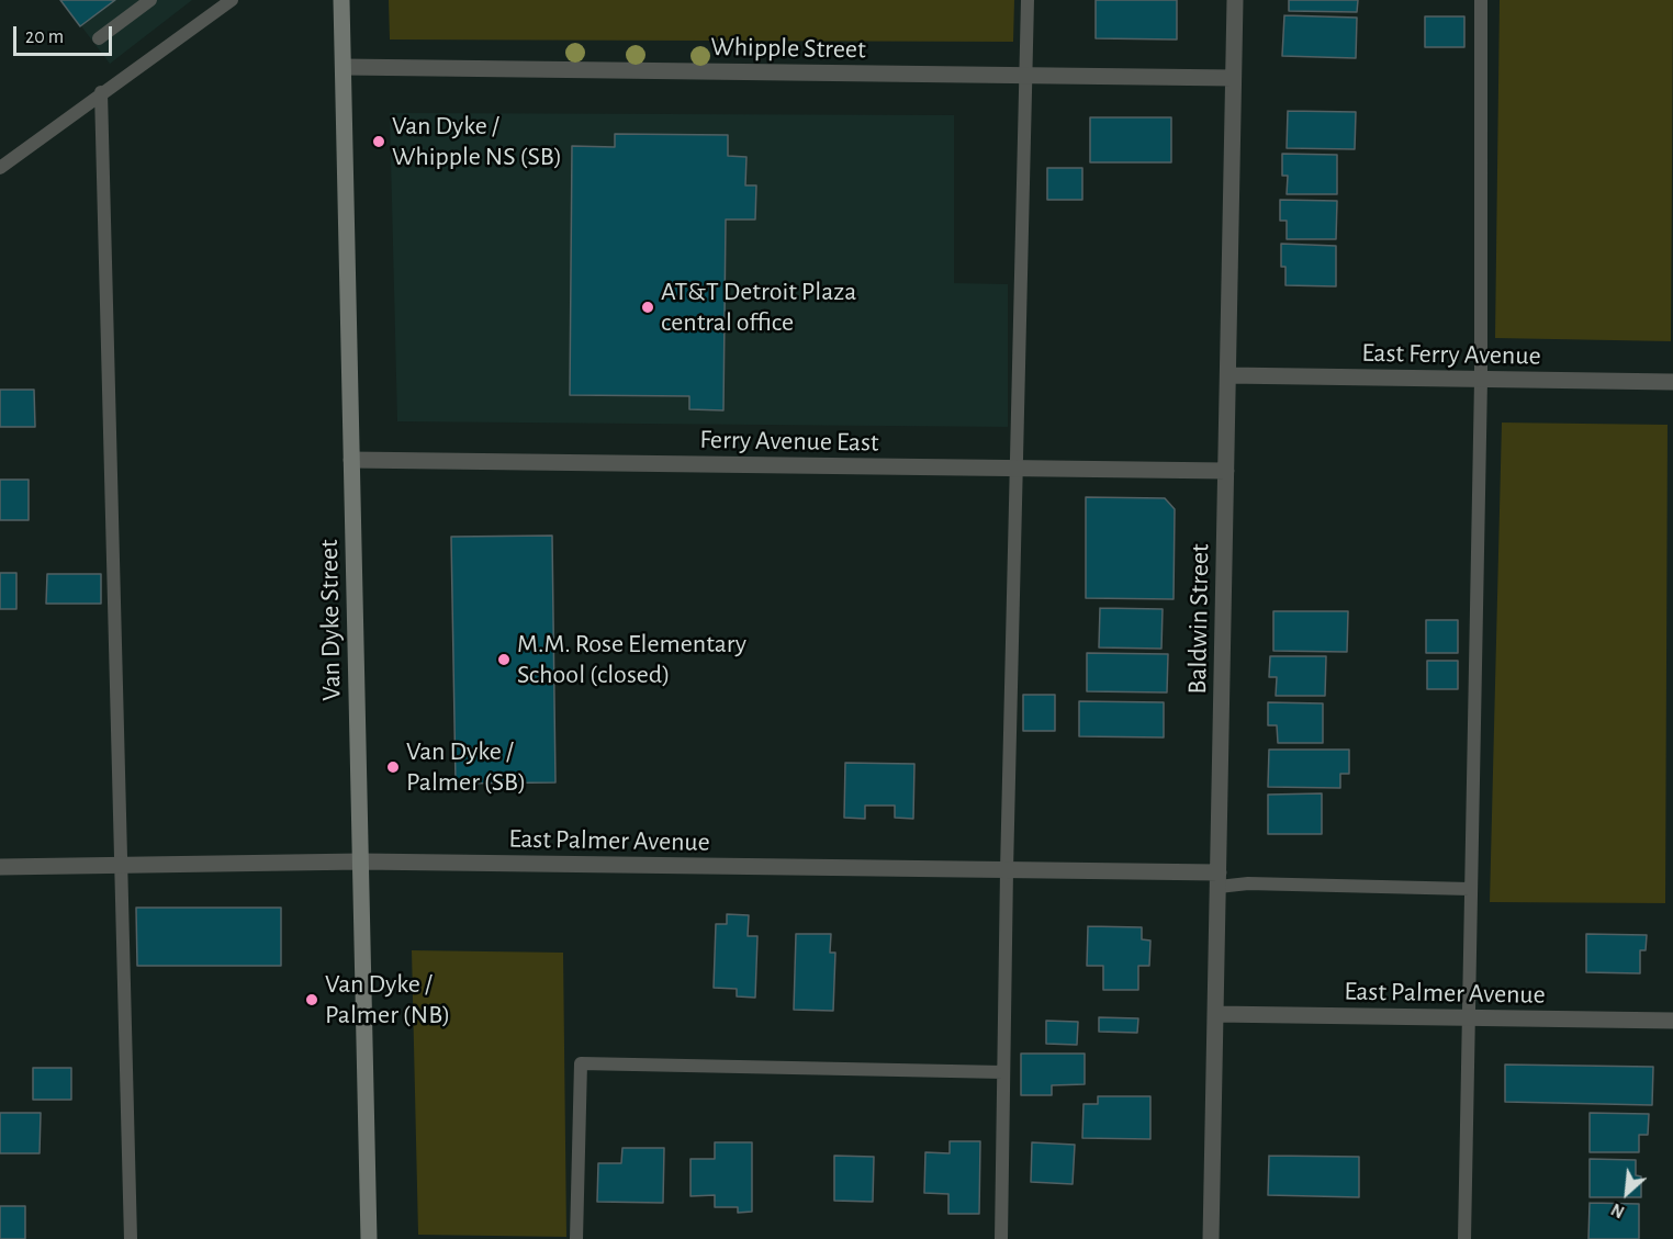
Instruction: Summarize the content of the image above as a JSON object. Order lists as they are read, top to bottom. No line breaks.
{"streets":{"main road":["Van Dyke Street"],"street":["Whipple Street","East Ferry Avenue","Ferry Avenue East","Baldwin Street","East Palmer Avenue"]},"crossings":[["Whipple Street","Baldwin Street"],["Whipple Street","Van Dyke Street"],["East Ferry Avenue","Baldwin Street"],["Ferry Avenue East","Baldwin Street"],["Ferry Avenue East","Van Dyke Street"],["Baldwin Street","East Palmer Avenue"],["Van Dyke Street","East Palmer Avenue"]],"places":["Van Dyke / Whipple NS (SB)","AT&T Detroit Plaza central office","M.M. Rose Elementary School (closed)","Van Dyke / Palmer (SB)","Van Dyke / Palmer (NB)"],"scale_bar":"20 m","north":"bottom left"}
